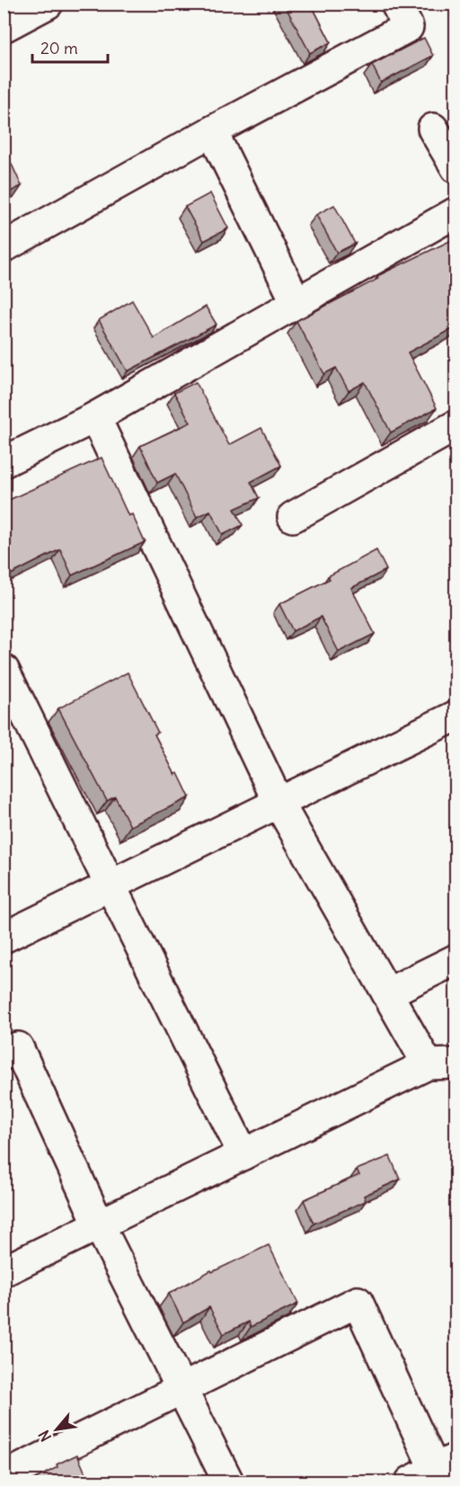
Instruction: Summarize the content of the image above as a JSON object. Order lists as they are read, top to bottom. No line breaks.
{"scale_bar":"20 m","north":"bottom left"}
